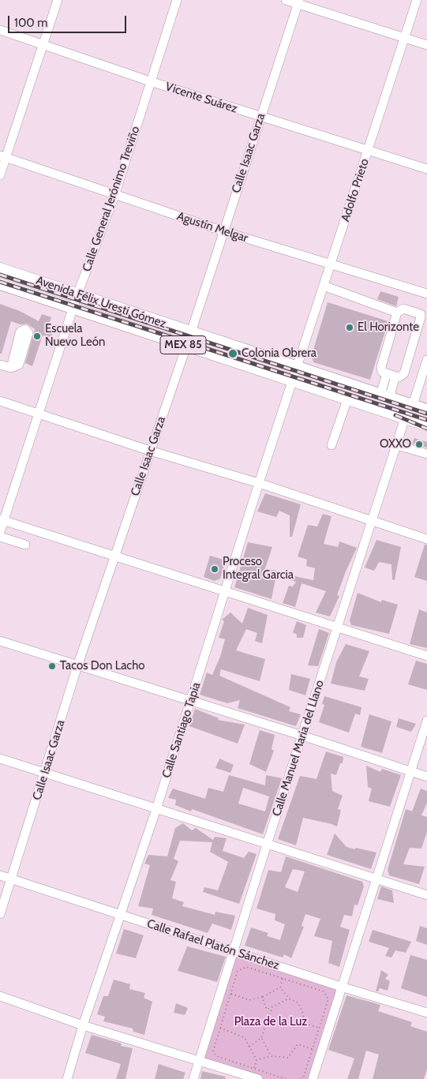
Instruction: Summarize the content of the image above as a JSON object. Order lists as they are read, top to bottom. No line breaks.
{"streets":{"main road":["Avenida Félix Uresti Gómez","MEX 85"],"street":["Vicente Suárez","Calle Isaac Garza","Adolfo Prieto","Calle General Jerónimo Treviño","Agustín Melgar","Calle Santiago Tapia","Calle Manuel Maria del Llano","Calle Rafael Platón Sánchez"]},"crossings":[["Vicente Suárez","Calle Isaac Garza"],["Vicente Suárez","Adolfo Prieto"],["Vicente Suárez","Calle General Jerónimo Treviño"],["Calle Isaac Garza","Agustín Melgar"],["Calle Isaac Garza","Avenida Félix Uresti Gómez"],["Calle Isaac Garza","Calle Rafael Platón Sánchez"],["Adolfo Prieto","Agustín Melgar"],["Adolfo Prieto","Avenida Félix Uresti Gómez"],["Adolfo Prieto","Calle Santiago Tapia"],["Calle General Jerónimo Treviño","Agustín Melgar"],["Calle General Jerónimo Treviño","Avenida Félix Uresti Gómez"],["Avenida Félix Uresti Gómez","Calle Santiago Tapia"],["Avenida Félix Uresti Gómez","Calle Manuel Maria del Llano"],["Calle Santiago Tapia","Calle Rafael Platón Sánchez"],["Calle Manuel Maria del Llano","Calle Rafael Platón Sánchez"]],"parks":["Plaza de la Luz"],"places":["El Horizonte","Escuela Nuevo León","Colonia Obrera","OXXO","Proceso Integral Garcia","Tacos Don Lacho"],"scale_bar":"100 m"}
